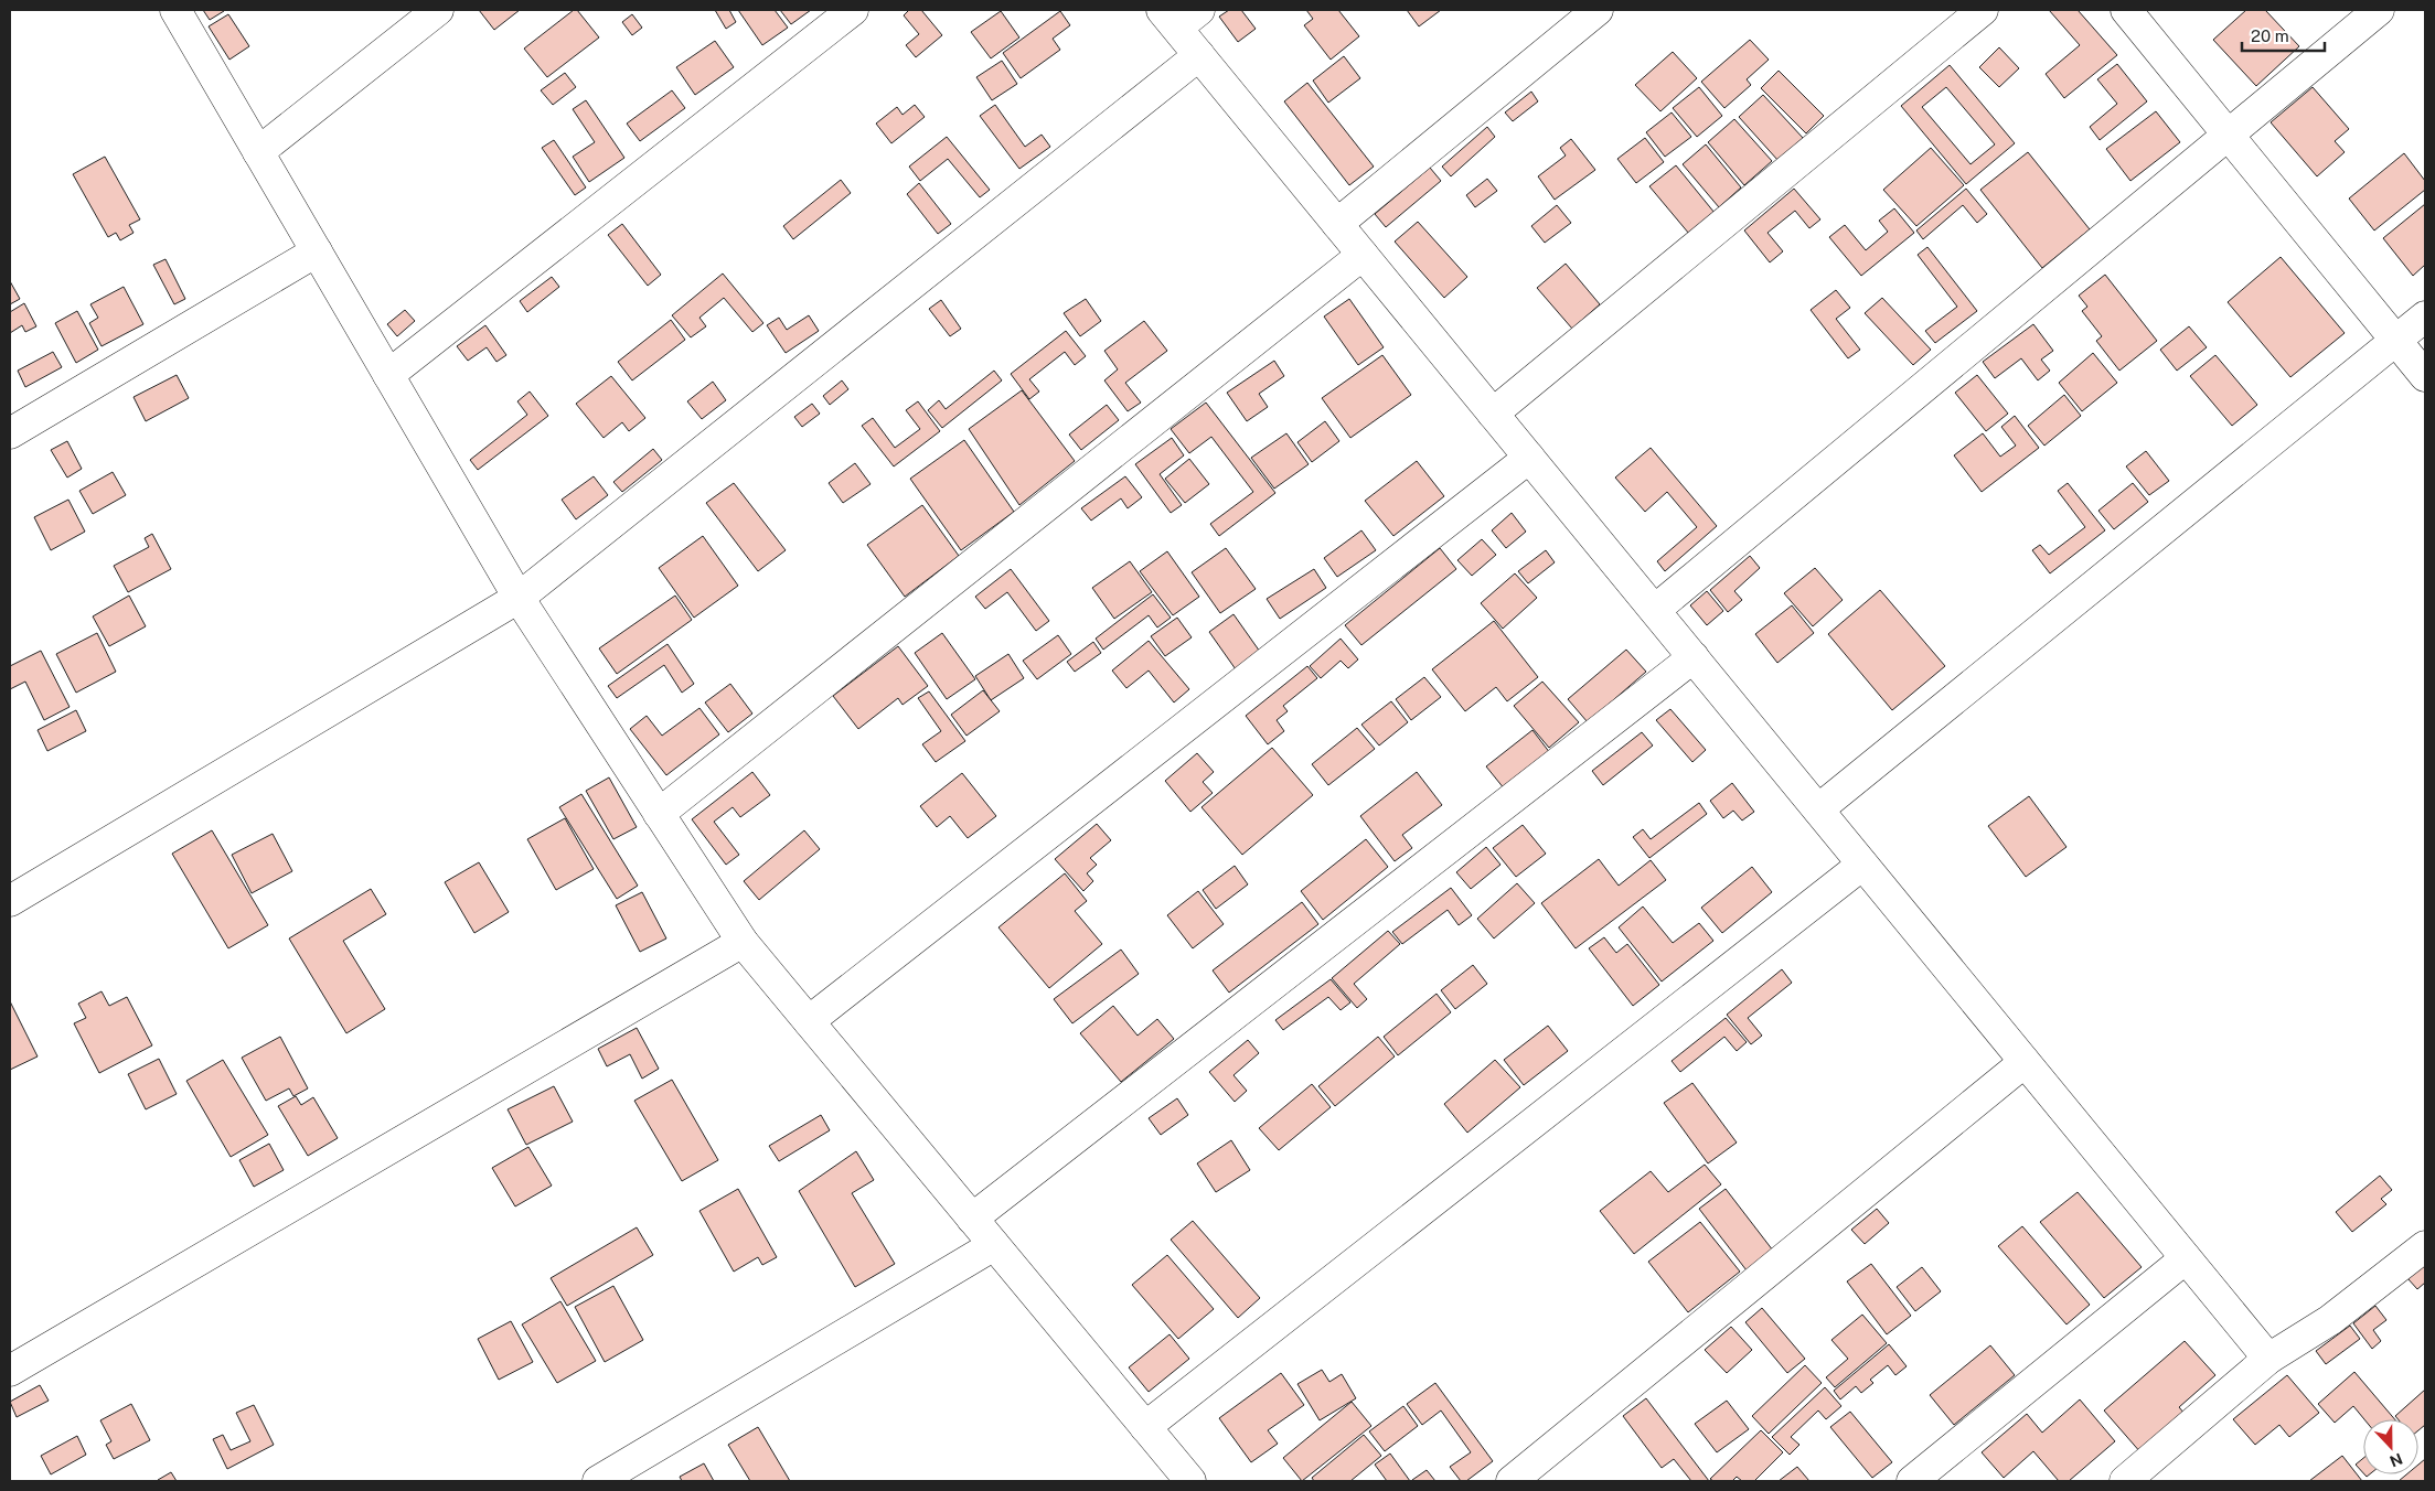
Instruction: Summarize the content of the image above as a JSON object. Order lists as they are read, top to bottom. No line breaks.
{"scale_bar":"20 m","north":"bottom"}
